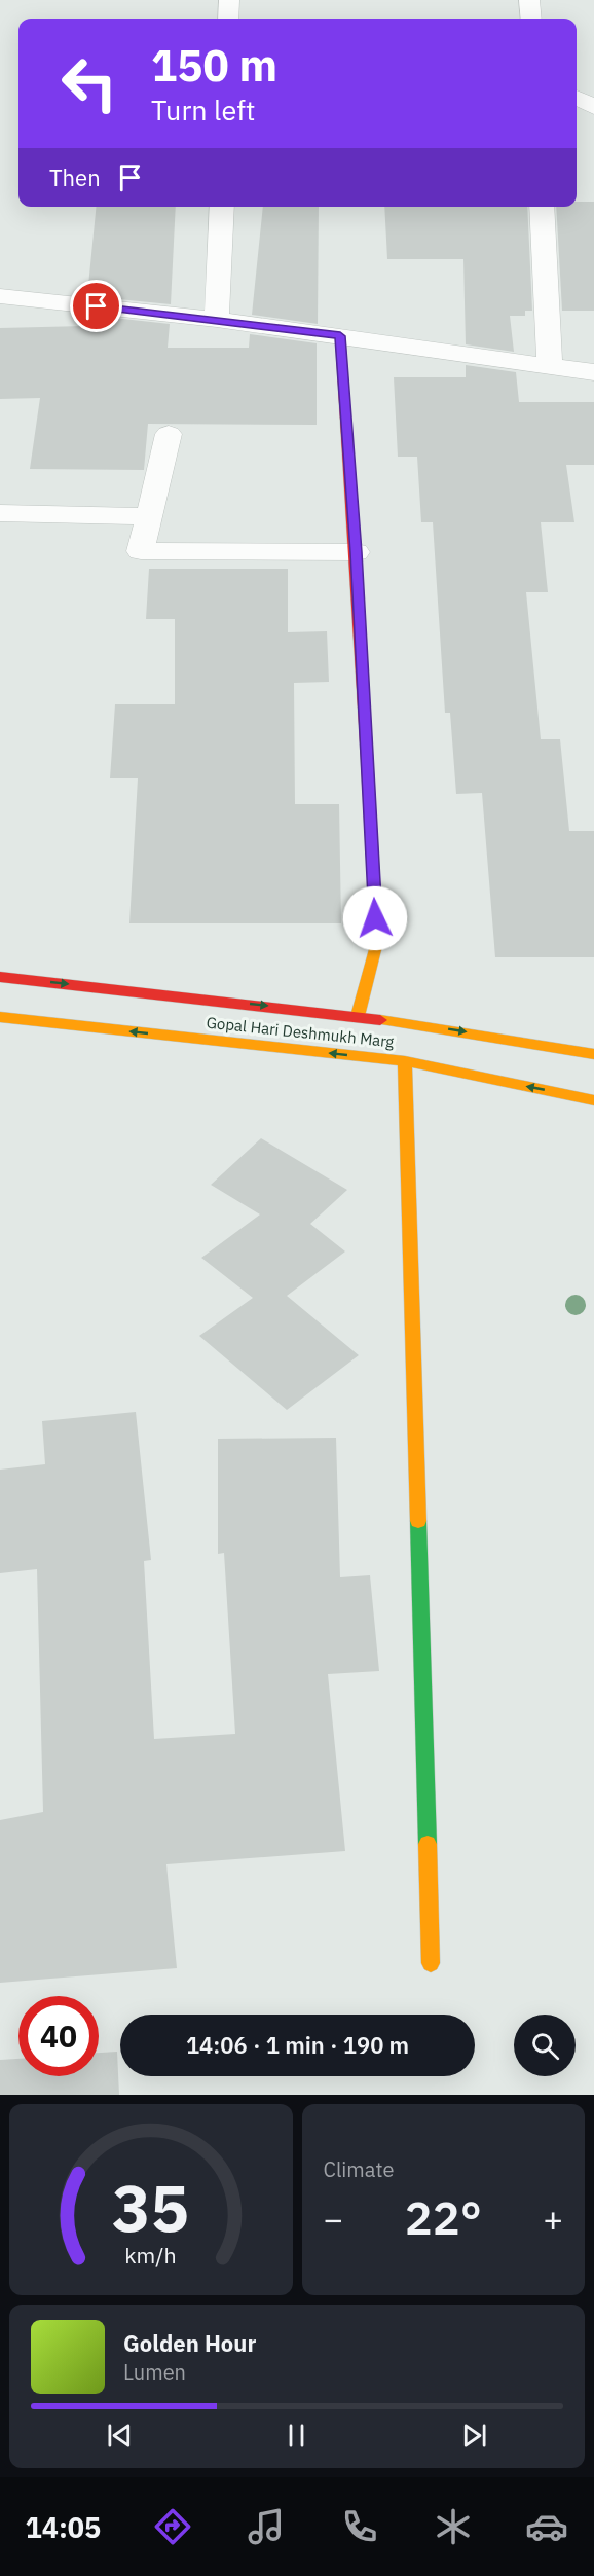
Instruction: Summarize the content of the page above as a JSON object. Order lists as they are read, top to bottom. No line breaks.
{"streets":{"street":["Gopal Hari Deshmukh Marg"]},"page":{"turn":["150 m","Turn left"],"then":"Then","limit":"40","trip":"14:06 · 1 min · 190 m","tile":"Climate","heat":["−","22°","+"],"song":["Golden Hour","Lumen"],"tabs":"14:05","gauge":["35","km/h"]}}
